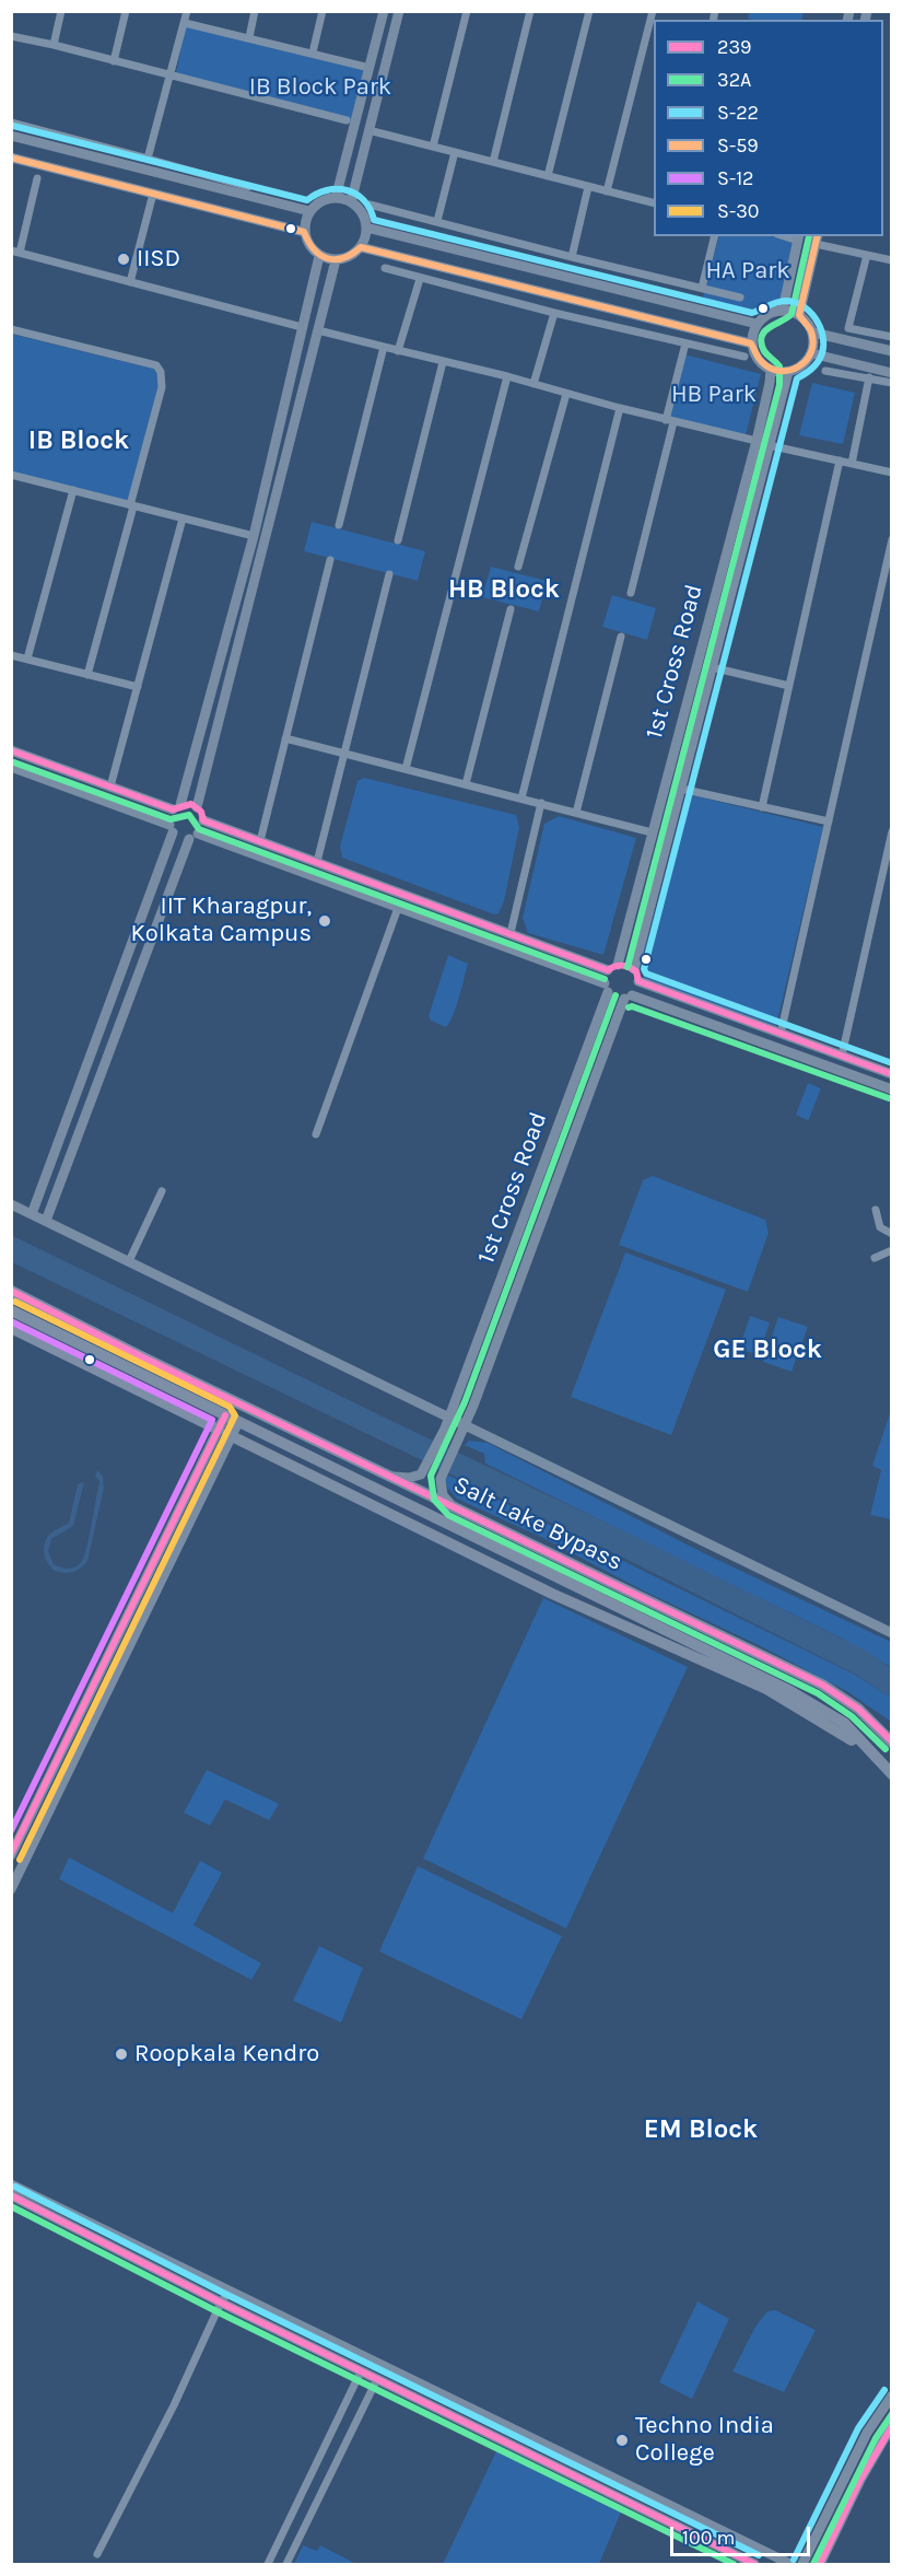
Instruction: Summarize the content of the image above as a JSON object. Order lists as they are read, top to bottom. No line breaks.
{"streets":{"main road":["Salt Lake Bypass"],"street":["1st Cross Road"]},"crossings":[["1st Cross Road","Salt Lake Bypass"]],"districts":["IB Block","HB Block","GE Block","EM Block"],"parks":["IB Block Park","HA Park","HB Park"],"places":["IISD","IIT Kharagpur, Kolkata Campus","Roopkala Kendro","Techno India College"],"lines":["transit line S-22","transit line S-59","transit line 32A","transit line 239","transit line S-30","transit line S-12"],"legend":["239","32A","S-22","S-59","S-12","S-30"],"scale_bar":"100 m"}
